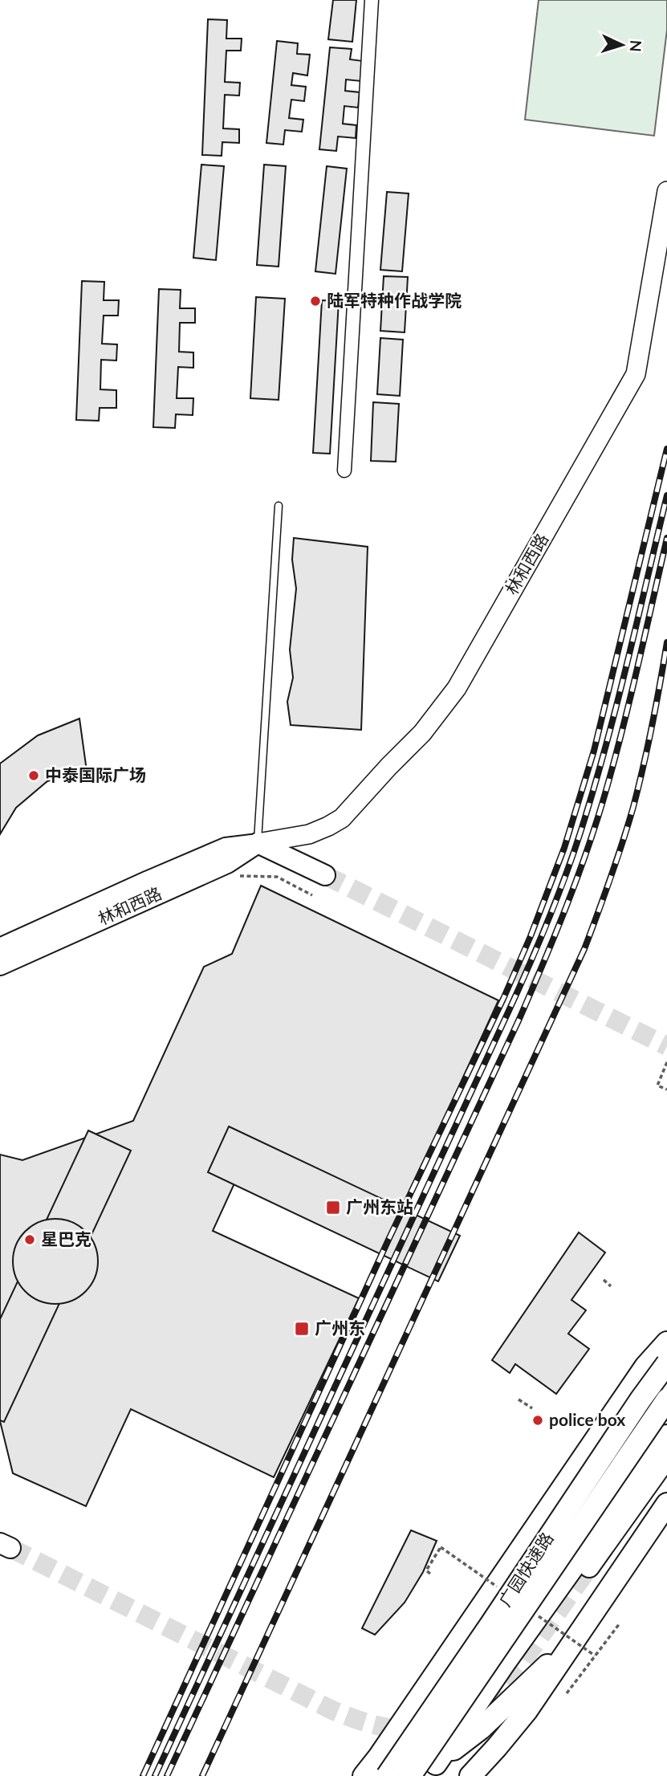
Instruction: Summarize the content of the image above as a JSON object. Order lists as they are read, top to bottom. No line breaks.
{"streets":{"highway":["广园快速路"],"main road":["林和西路"]},"places":{"other":["陆军特种作战学院","中泰国际广场","星巴克","police box"],"transit":["广州东站","广州东"]},"north":"right"}
